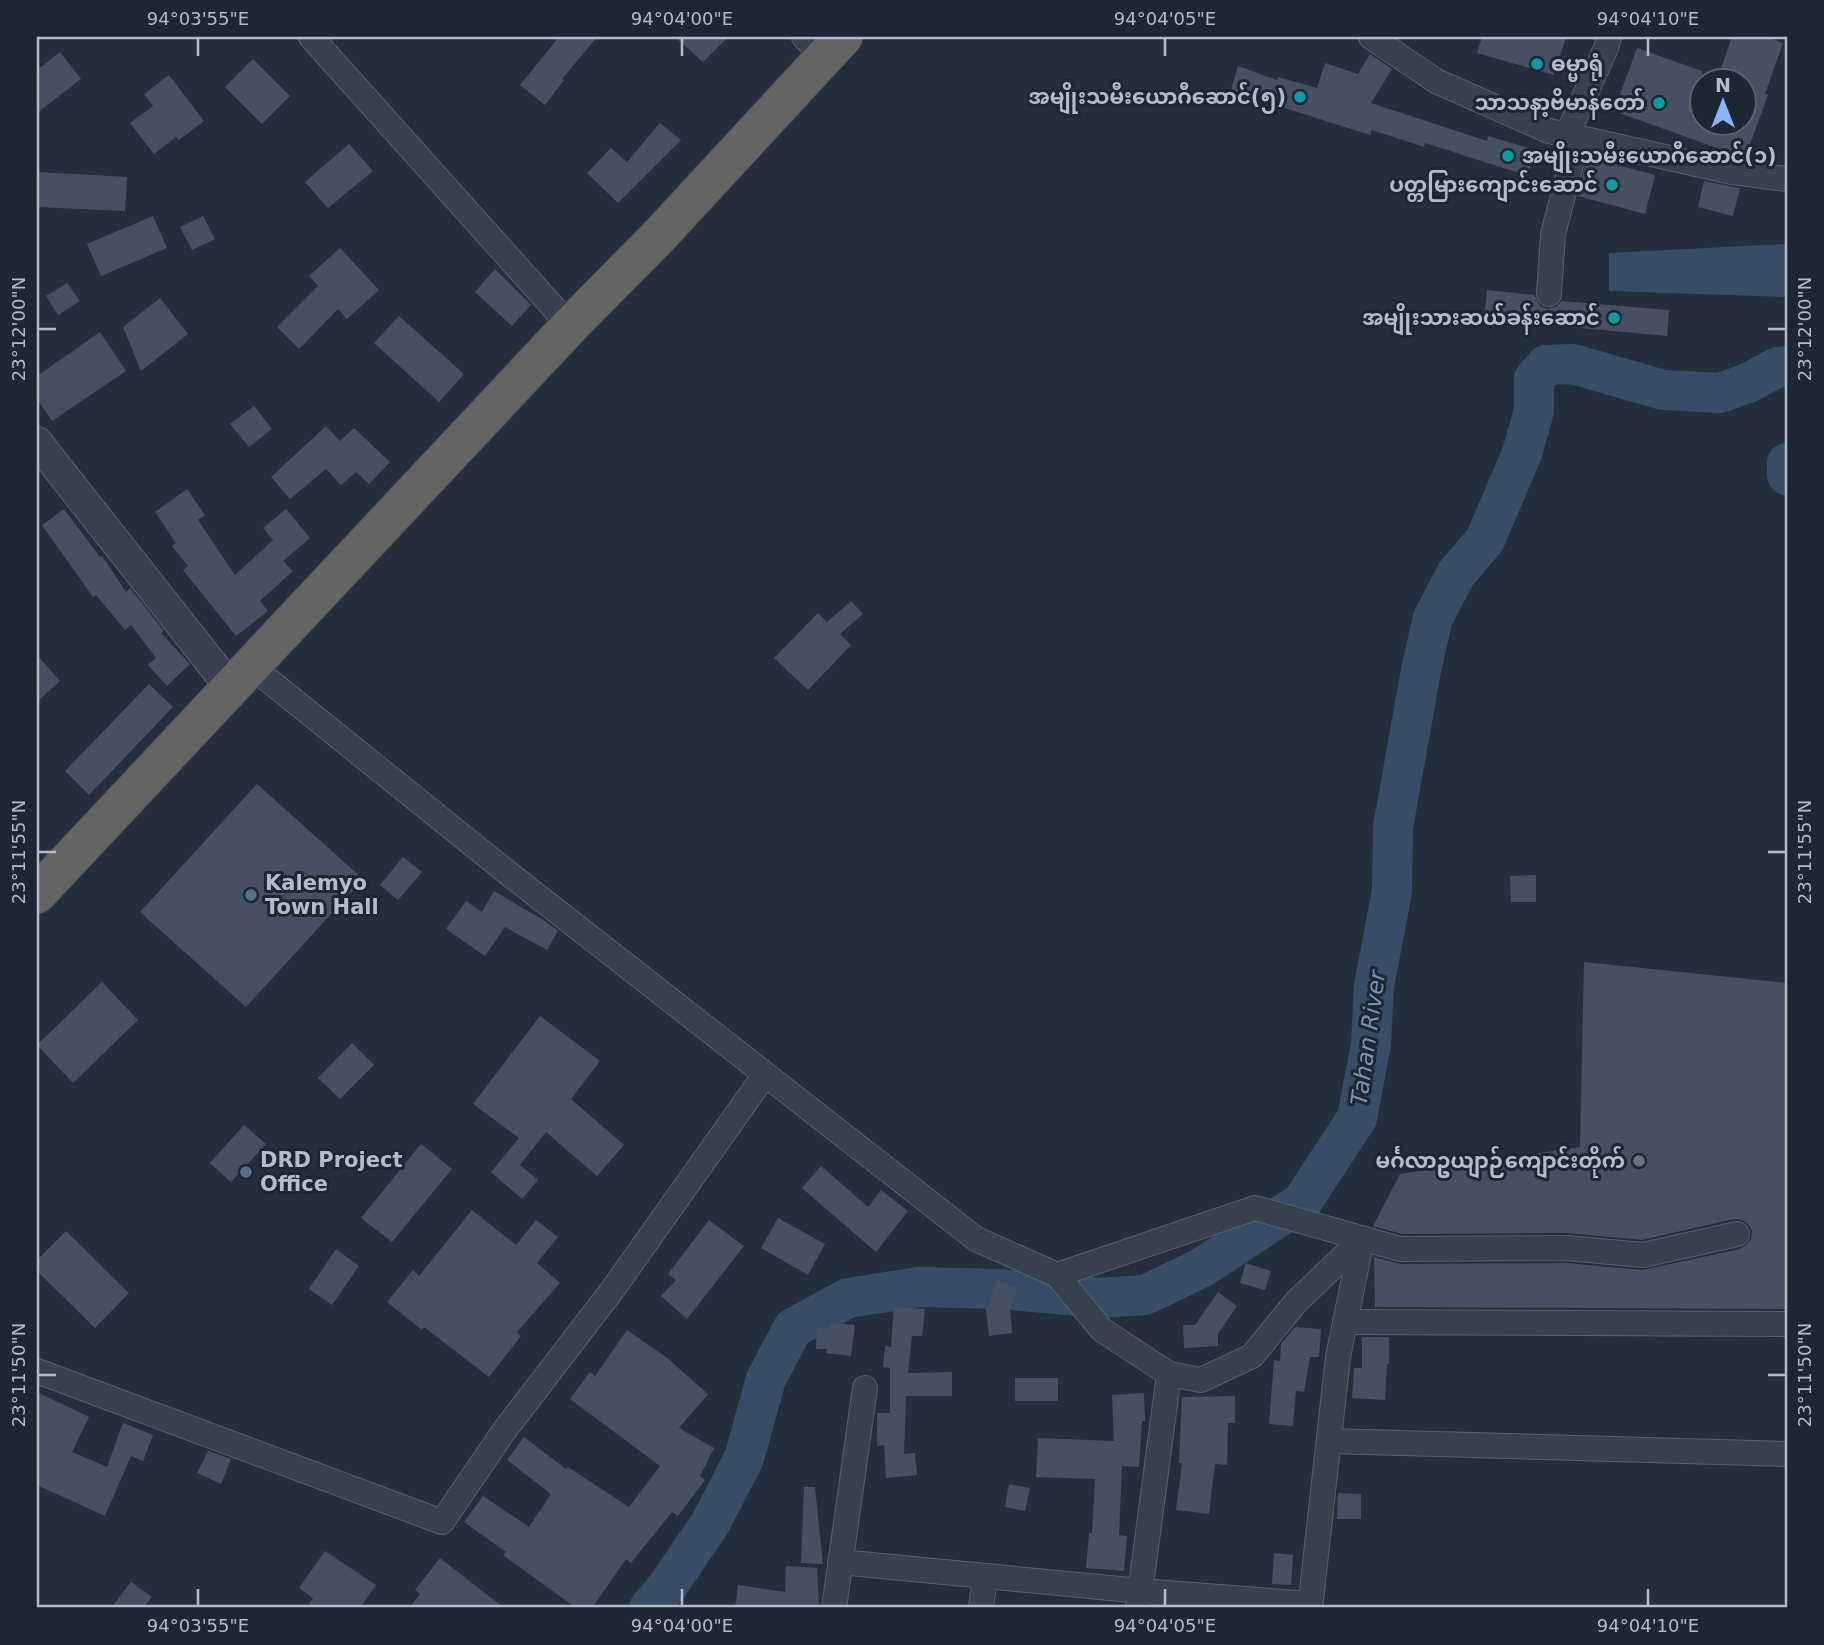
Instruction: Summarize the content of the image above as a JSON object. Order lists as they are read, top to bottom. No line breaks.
{"water":["Tahan River"],"places":["ဓမ္မာရုံ","အမျိုးသမီးယောဂီဆောင်(၅)","သာသနာ့ဗိမာန်တော်","အမျိုးသမီးယောဂီဆောင်(၁)","ပတ္တမြားကျောင်းဆောင်","အမျိုးသားဆယ်ခန်းဆောင်","Kalemyo Town Hall","မင်္ဂလာဥယျာဉ်ကျောင်းတိုက်","DRD Project Office"],"north":"top","coordinates":["94°03'55\"E","94°04'00\"E","94°04'05\"E","94°04'10\"E","23°12'00\"N","23°11'55\"N","23°11'50\"N"]}
